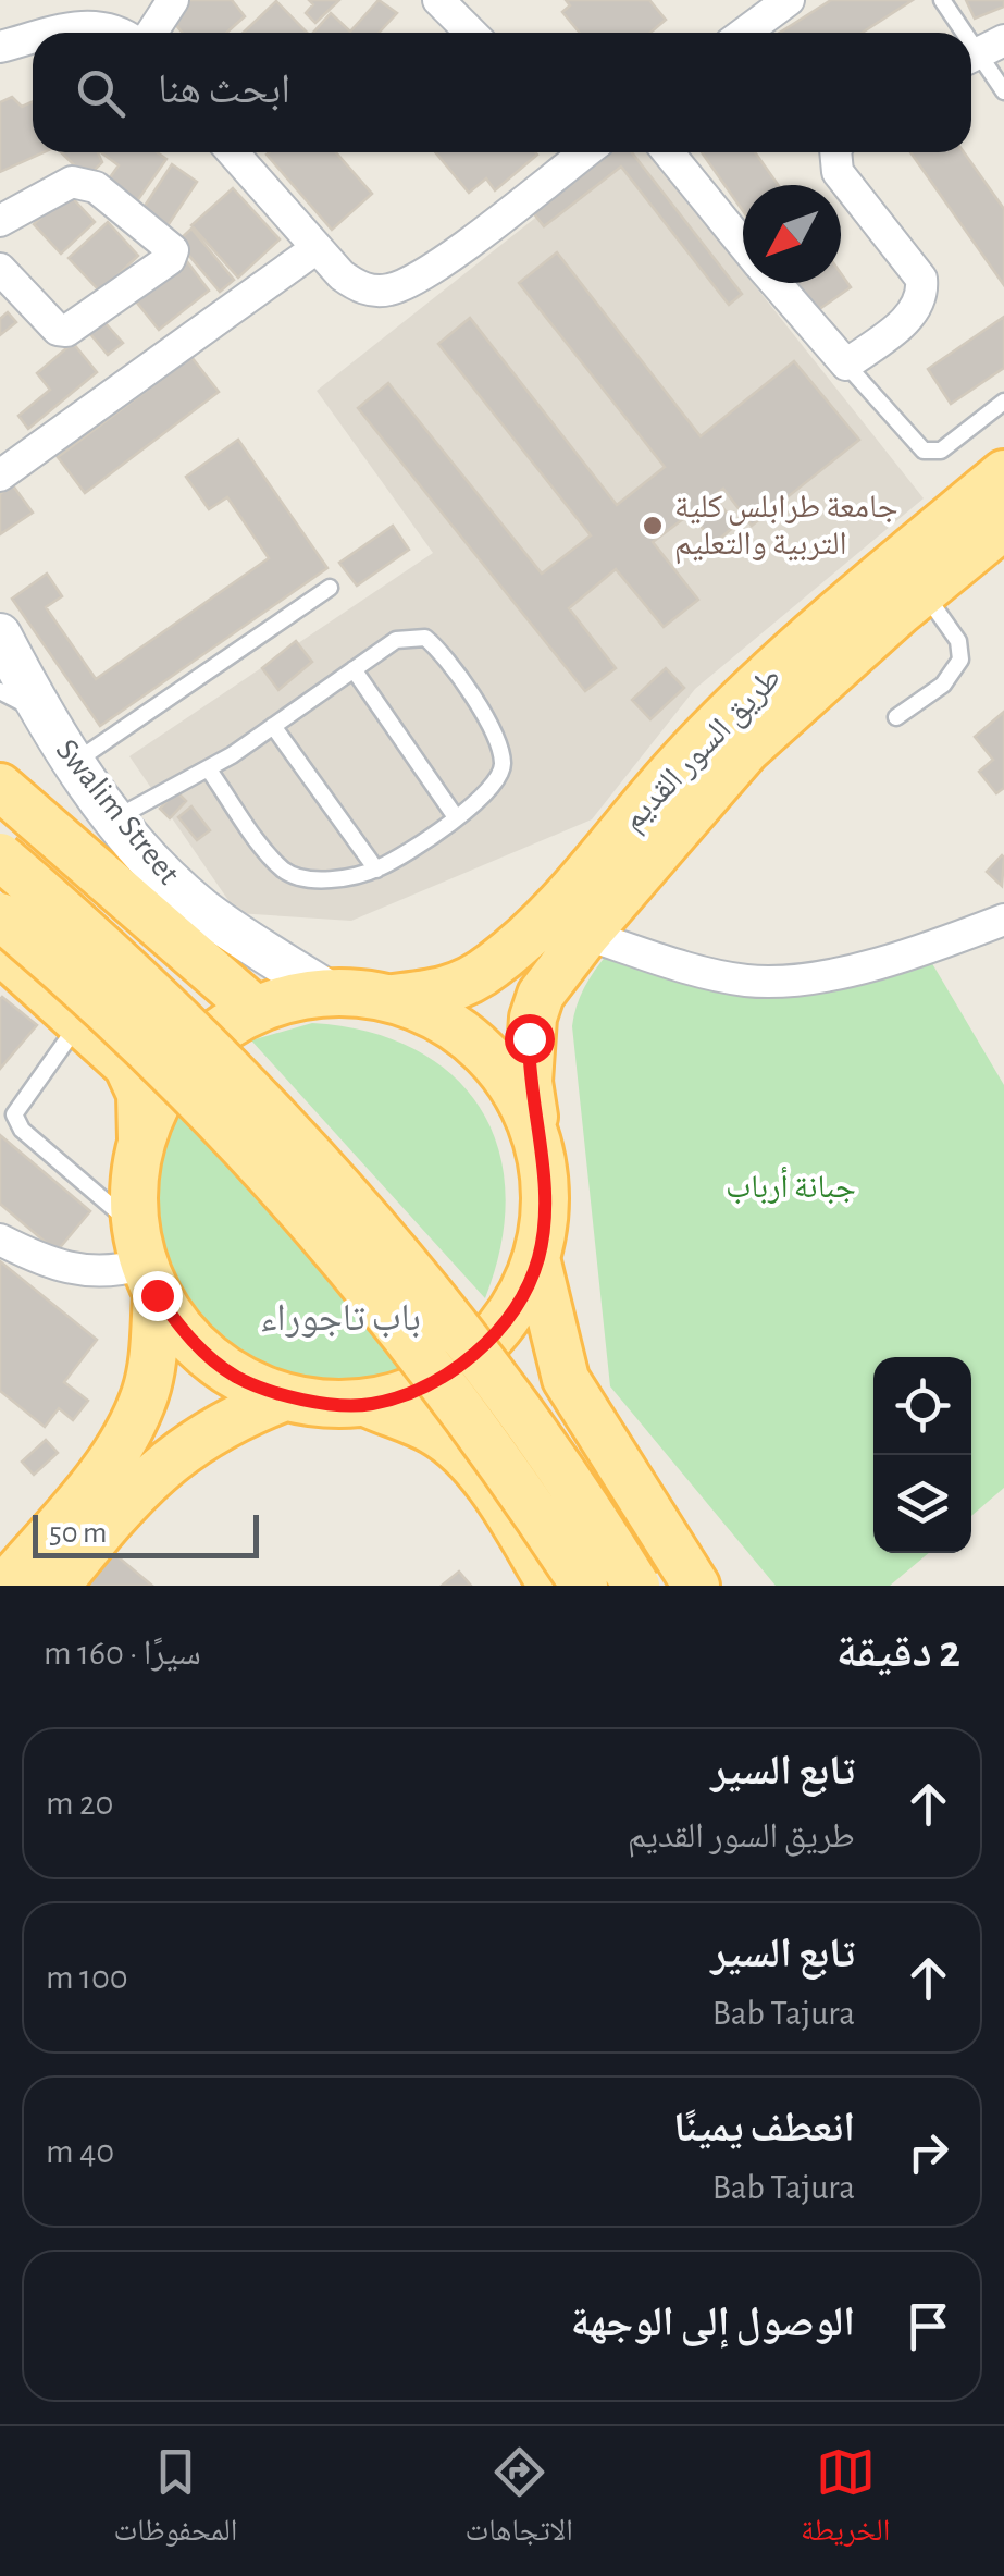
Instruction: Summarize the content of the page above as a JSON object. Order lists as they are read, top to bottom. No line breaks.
{"streets":{"main road":["طريق السور القديم","Swalim Street"]},"districts":["باب تاجوراء"],"parks":["جبانة أرباب"],"places":["جامعة طرابلس كلية التربية والتعليم"],"scale_bar":"50 m","north":"bottom left","page":{"search":"ابحث هنا","scale":"50 m","heading":["2 دقيقة","سيرًا · 160 m"],"list":[["تابع السير","طريق السور القديم","20 m"],["تابع السير","Bab Tajura","100 m"],["انعطف يمينًا","Bab Tajura","40 m"],"الوصول إلى الوجهة"],"nav":["الخريطة","الاتجاهات","المحفوظات"]}}
